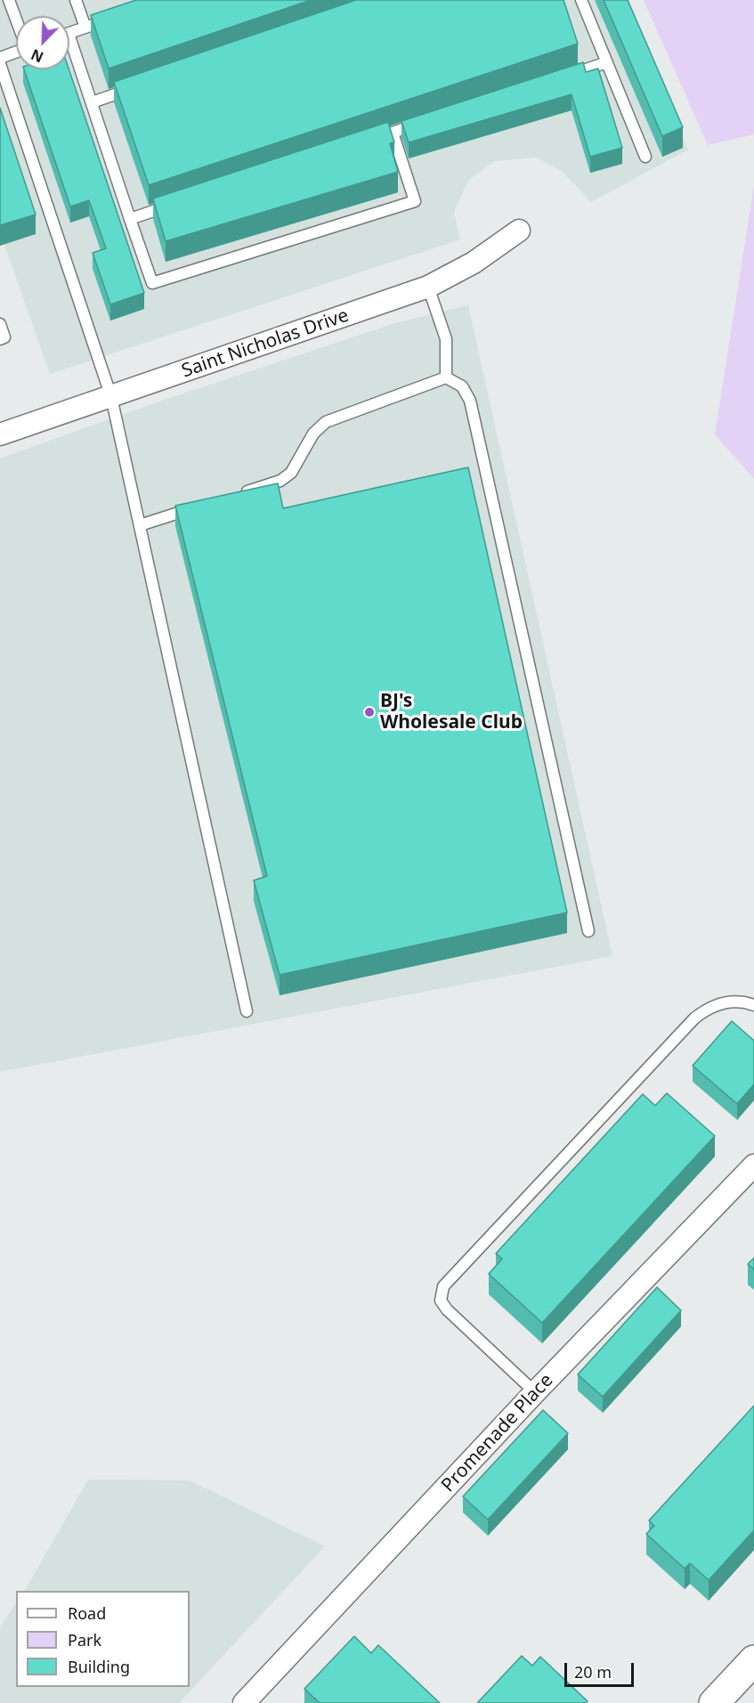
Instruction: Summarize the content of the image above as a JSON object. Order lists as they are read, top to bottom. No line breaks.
{"streets":{"street":["Saint Nicholas Drive","Promenade Place"]},"places":["BJ's Wholesale Club"],"legend":["Road","Park","Building"],"scale_bar":"20 m","north":"bottom left"}
